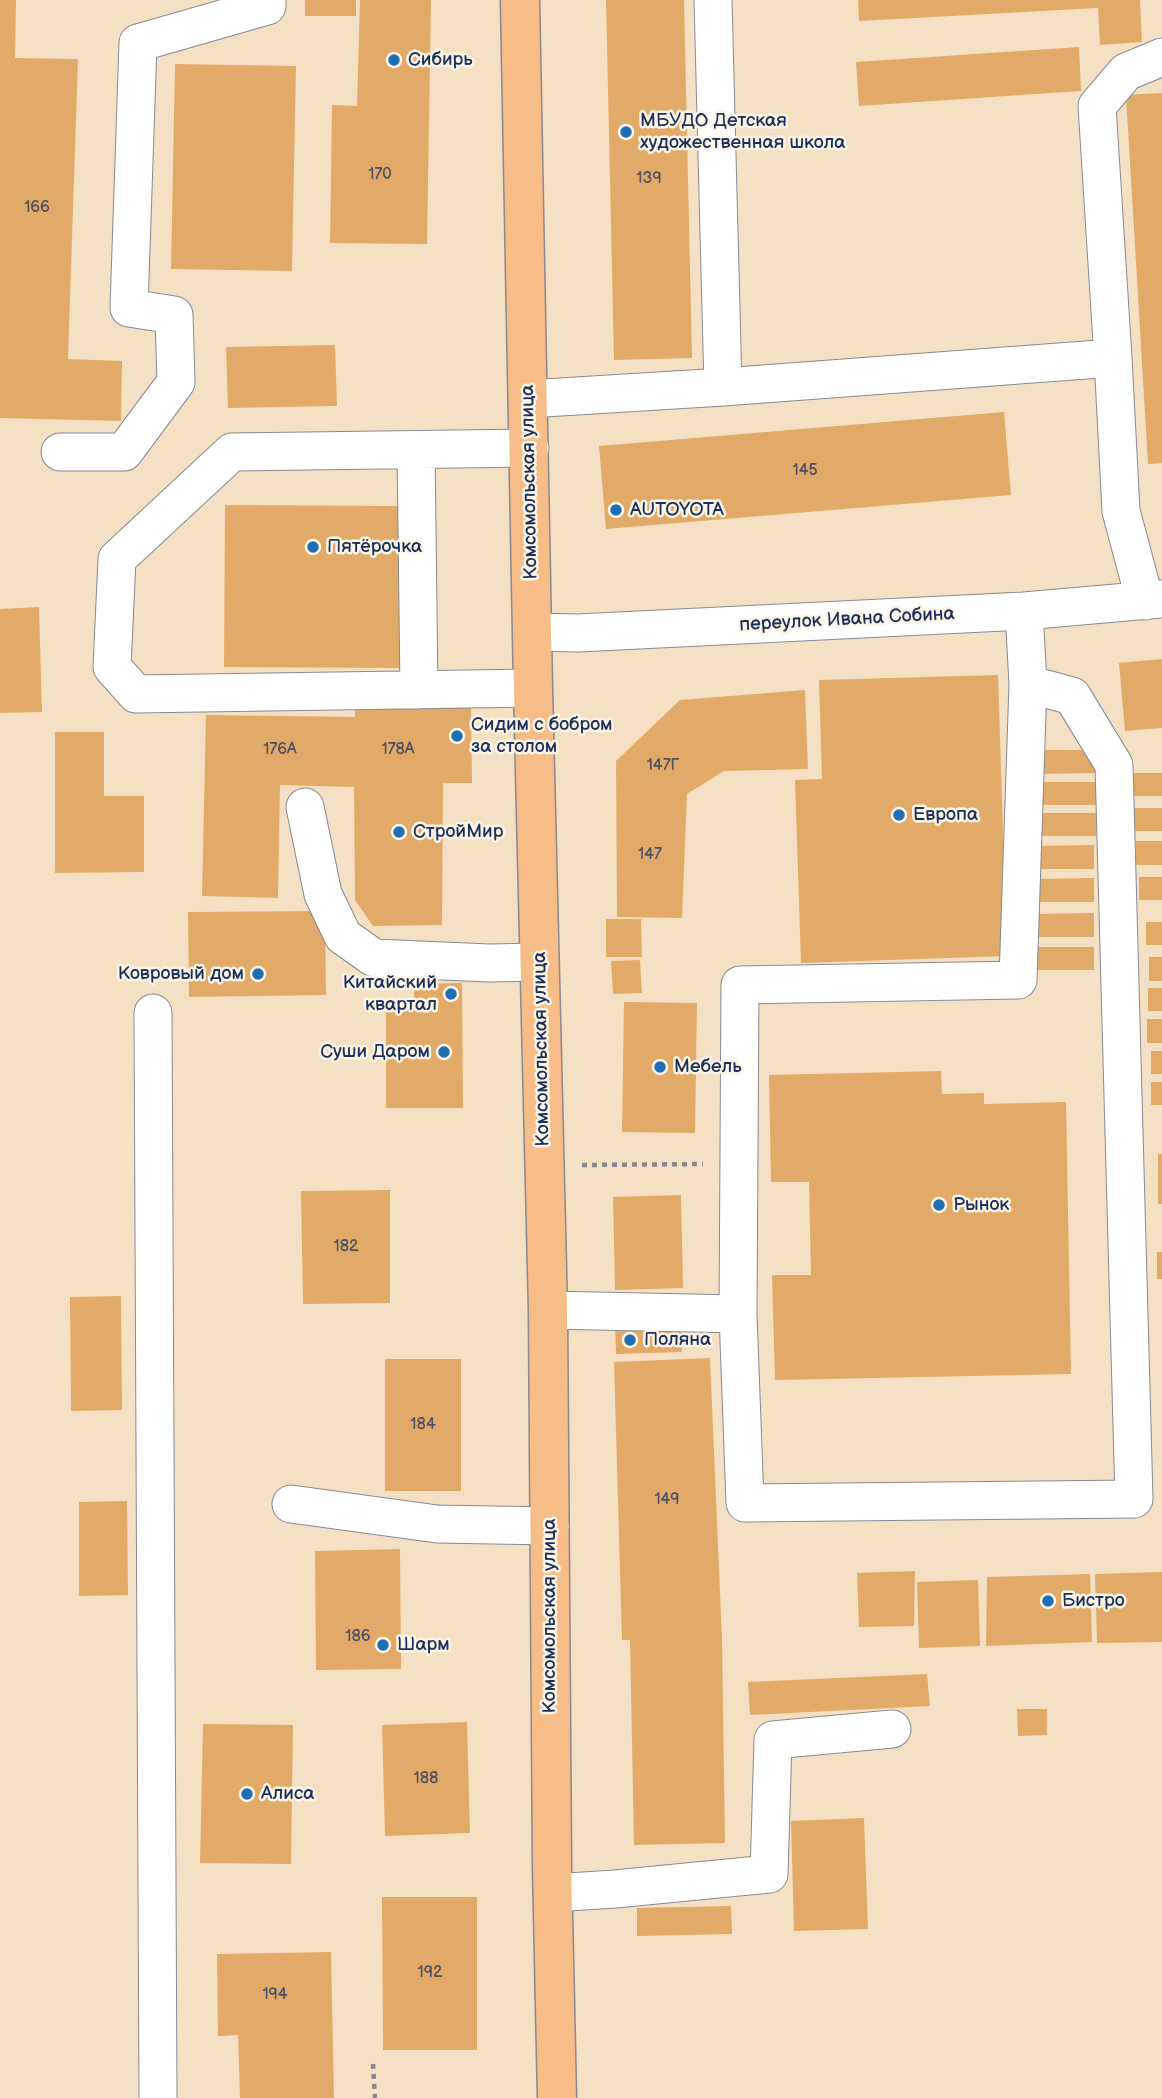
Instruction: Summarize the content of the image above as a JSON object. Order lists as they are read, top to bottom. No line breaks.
{"streets":{"main road":["Комсомольская улица"],"street":["переулок Ивана Собина"]},"crossings":[["Комсомольская улица","переулок Ивана Собина"]],"places":["Сибирь","МБУДО Детская художественная школа","AUTOYOTA","Пятёрочка","Сидим с бобром за столом","Европа","СтройМир","Ковровый дом","Китайский квартал","Суши Даром","Мебель","Рынок","Поляна","Бистро","Шарм","Алиса"],"house_numbers":["170","139","166","145","176А","178А","147Г","147","182","184","149","186","188","192","194"]}
